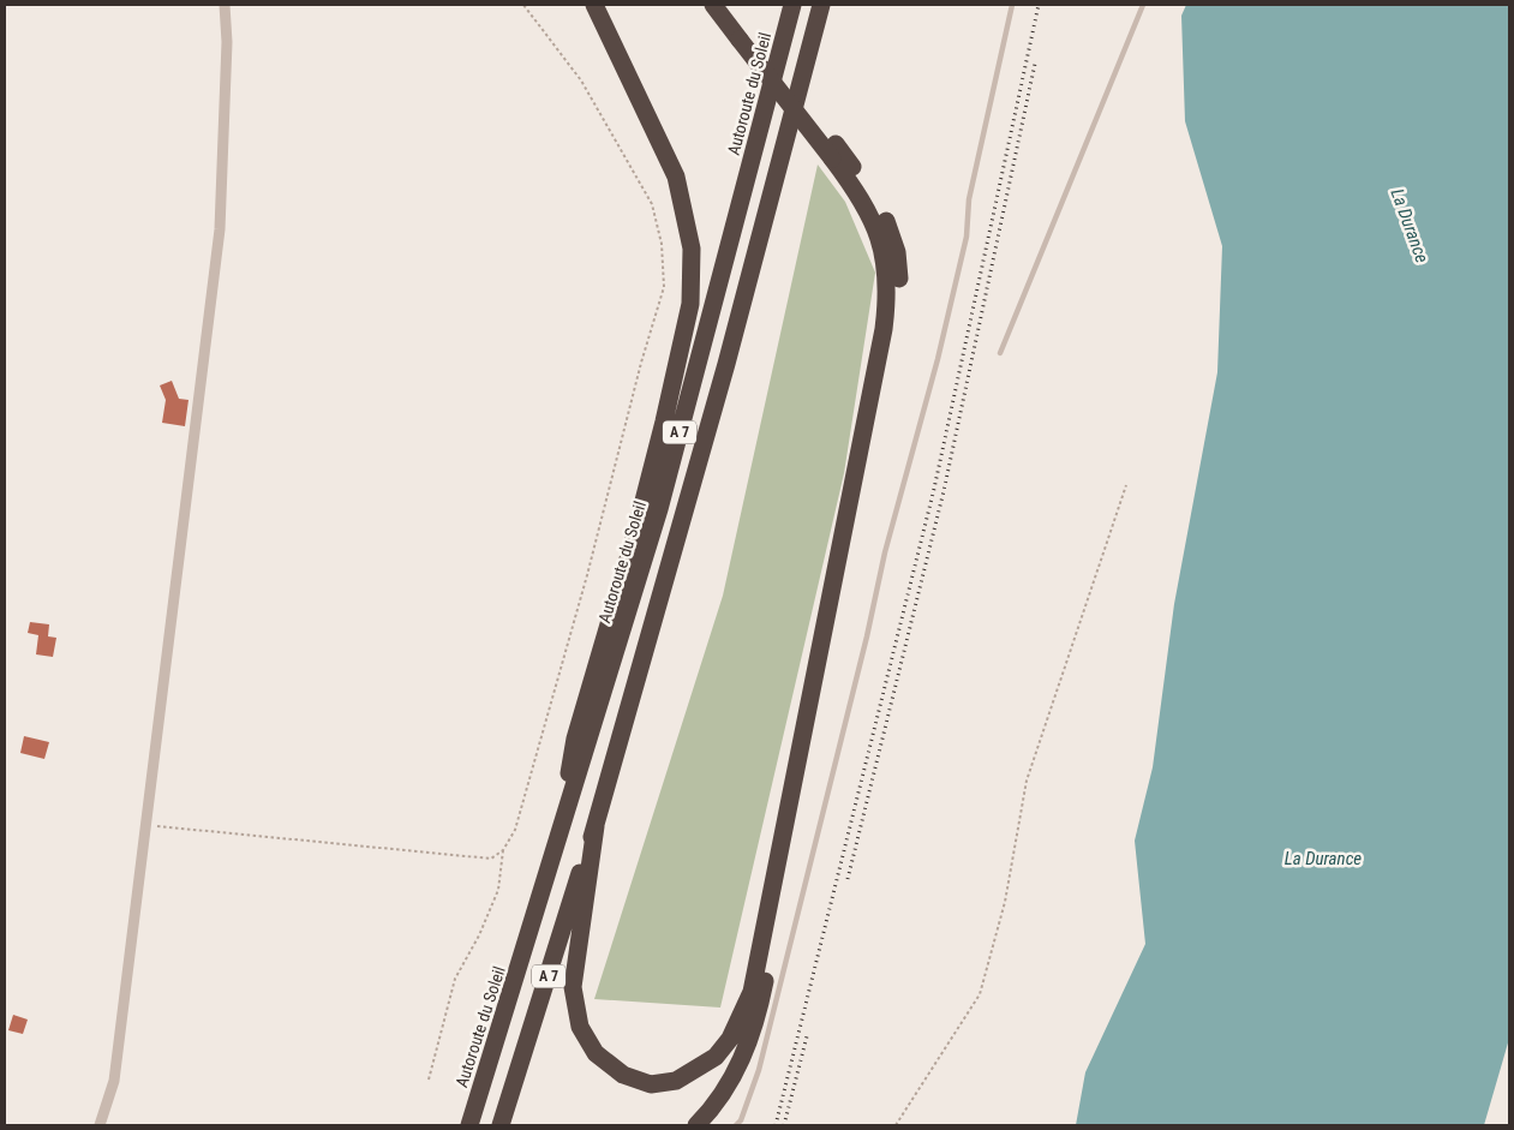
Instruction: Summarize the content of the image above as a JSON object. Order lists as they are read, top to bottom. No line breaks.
{"streets":{"highway":["Autoroute du Soleil","A 7"]},"water":["La Durance"]}
